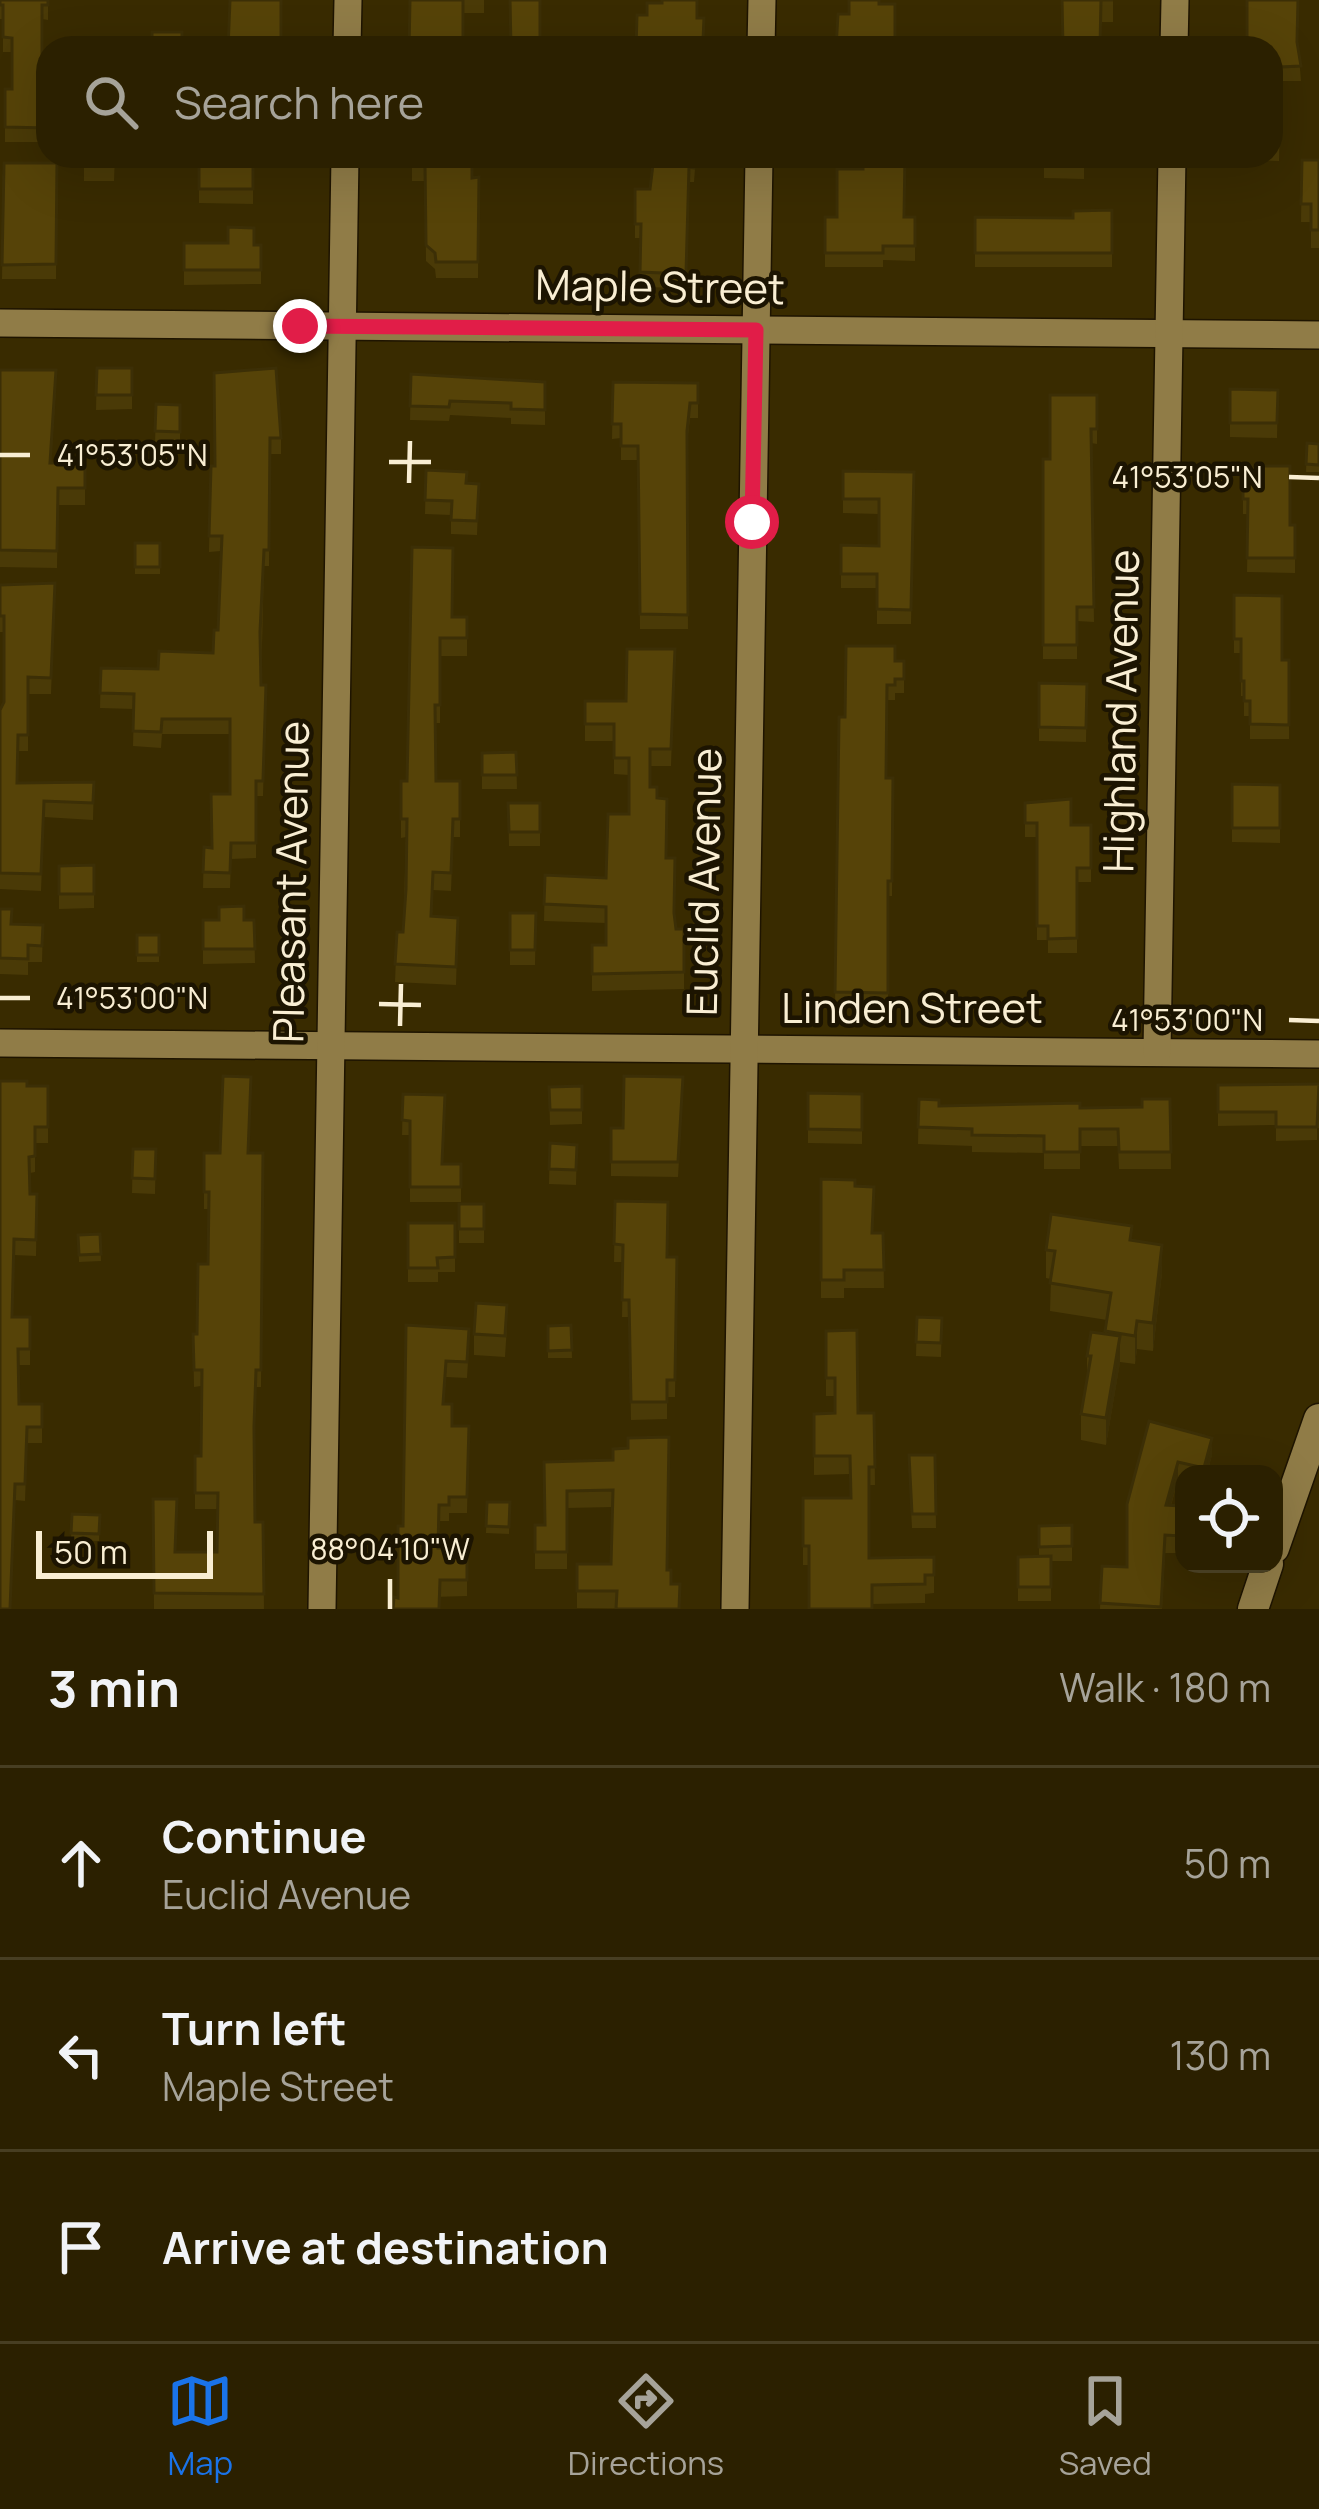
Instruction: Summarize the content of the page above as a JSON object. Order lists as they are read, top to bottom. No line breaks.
{"streets":{"street":["Maple Street","Highland Avenue","Pleasant Avenue","Euclid Avenue","Linden Street"]},"crossings":[["Maple Street","Highland Avenue"],["Maple Street","Pleasant Avenue"],["Maple Street","Euclid Avenue"],["Highland Avenue","Linden Street"],["Pleasant Avenue","Linden Street"],["Euclid Avenue","Linden Street"]],"scale_bar":"50 m","page":{"search":"Search here","scale":"50 m","heading":["3 min","Walk · 180 m"],"list":[["Continue","Euclid Avenue","50 m"],["Turn left","Maple Street","130 m"],"Arrive at destination"],"nav":["Map","Directions","Saved"]},"coordinates":["41°53'05\"N","41°53'00\"N","88°04'10\"W"]}
